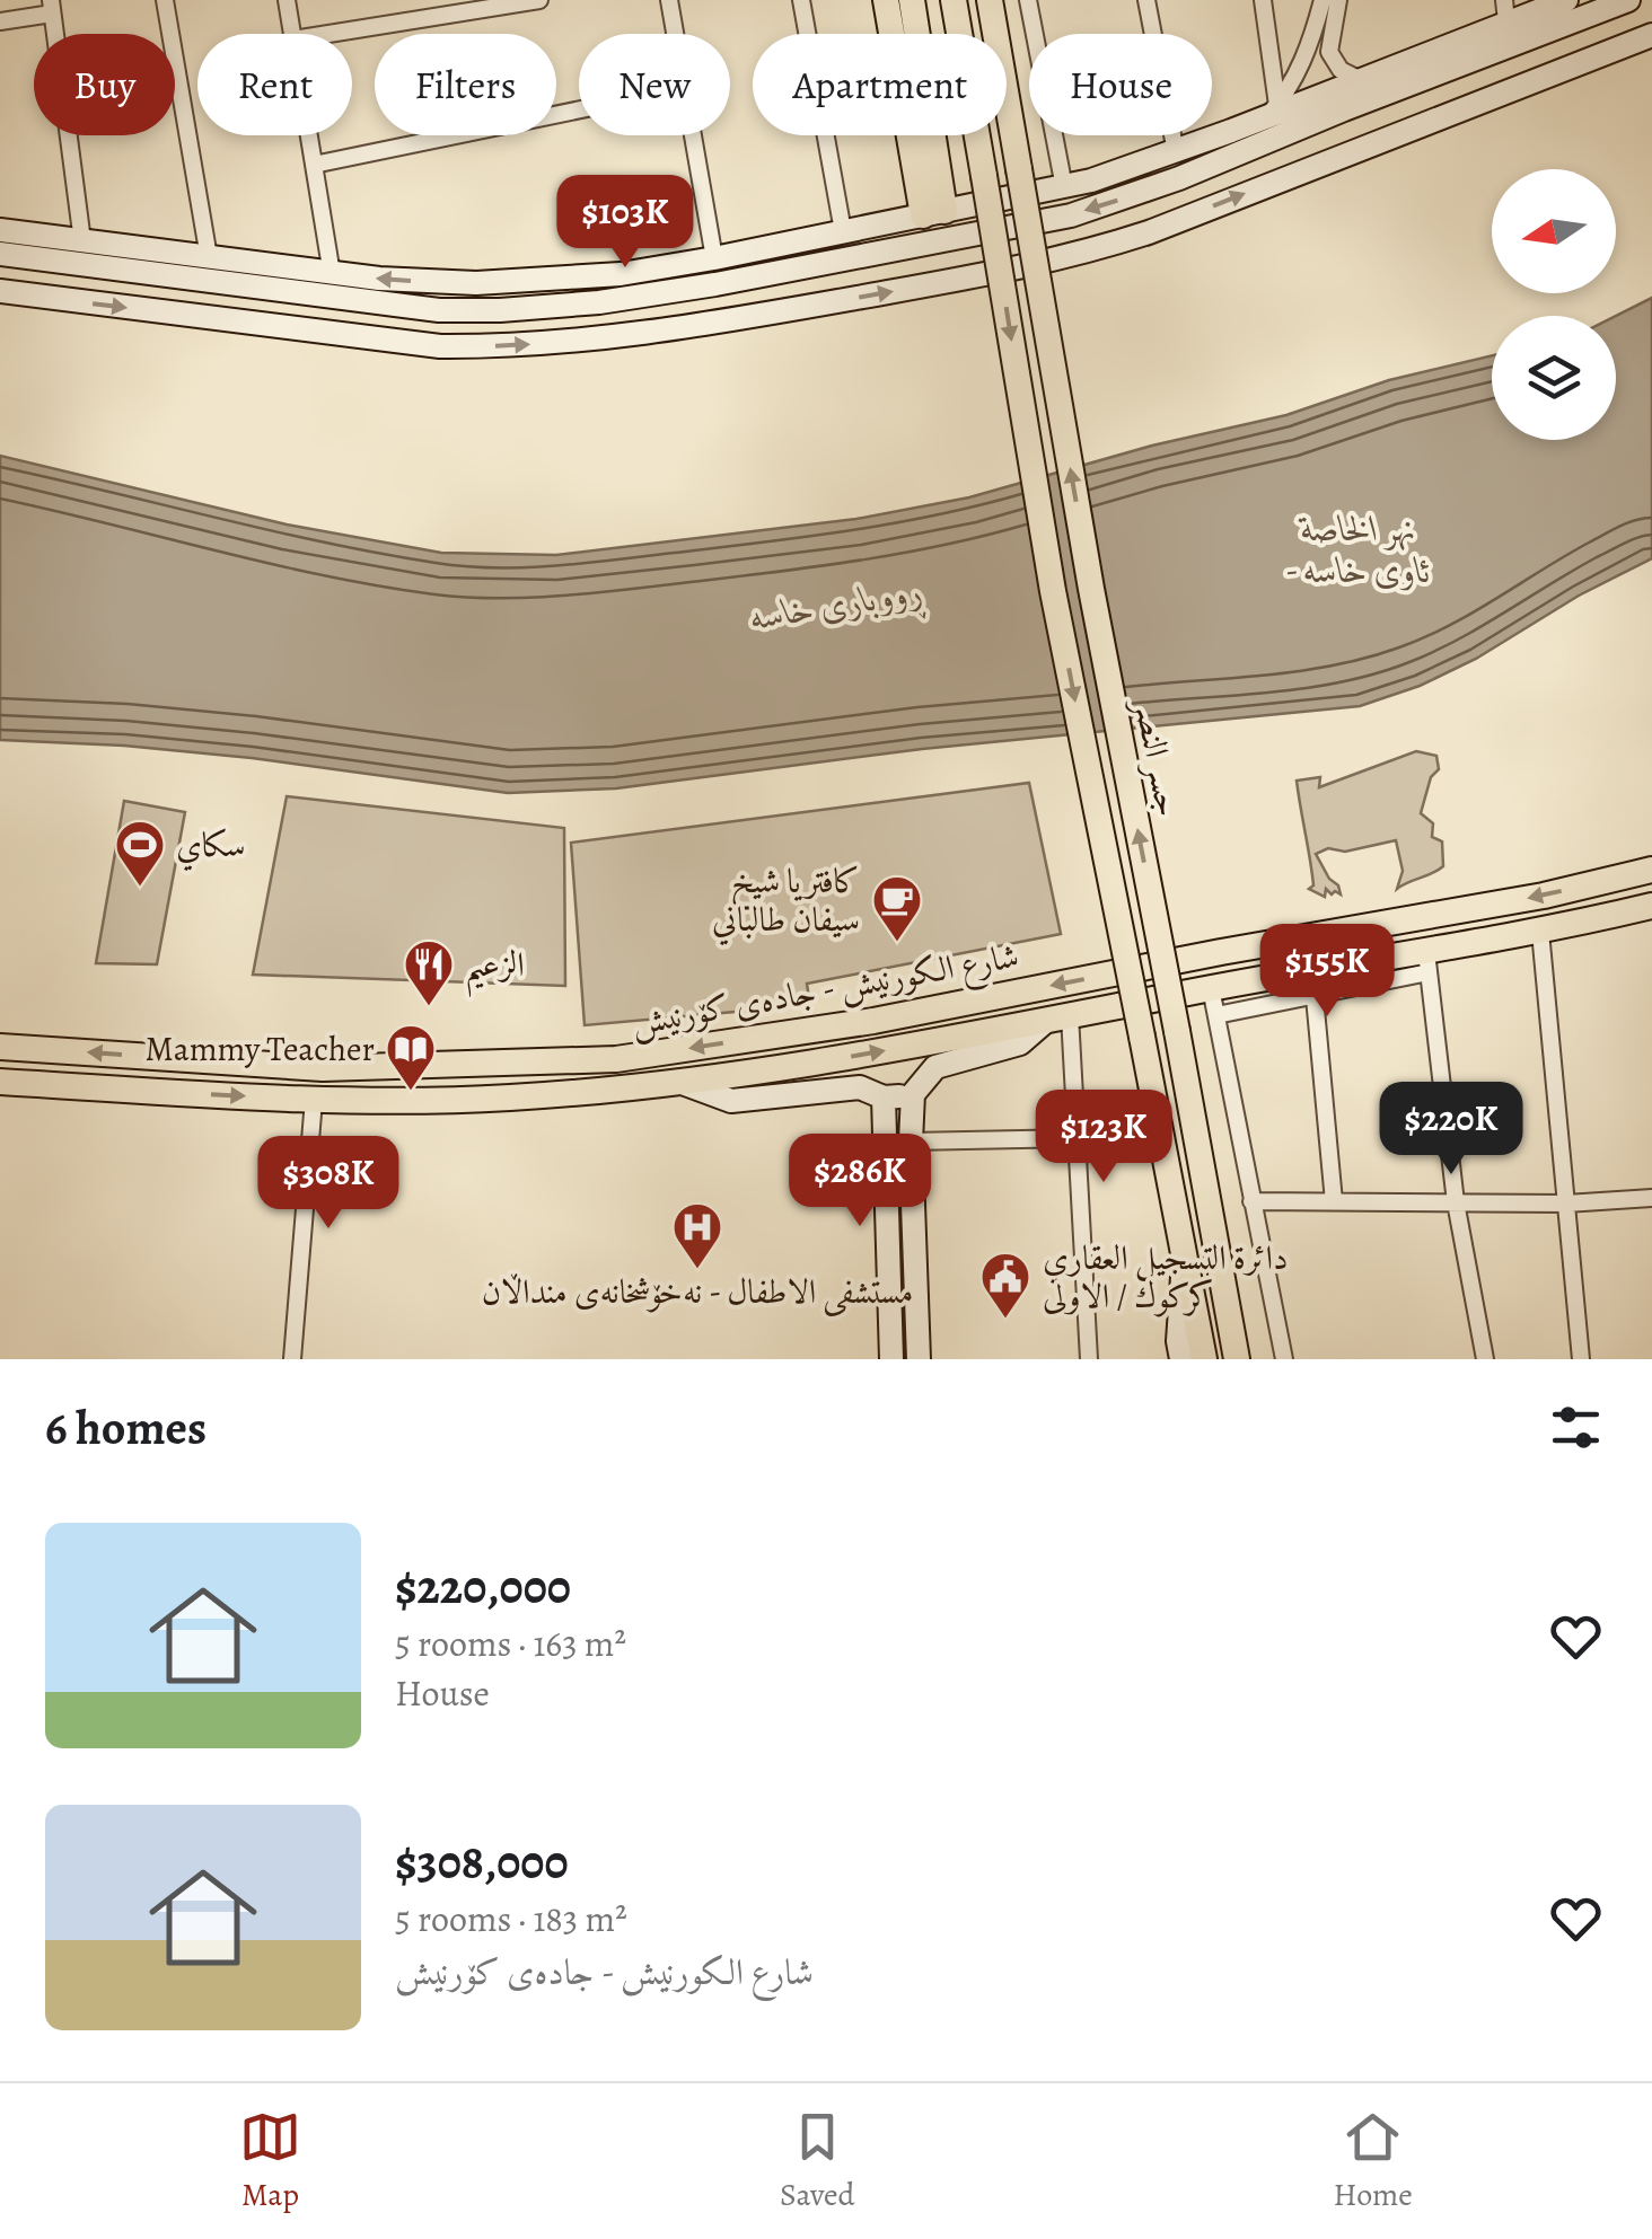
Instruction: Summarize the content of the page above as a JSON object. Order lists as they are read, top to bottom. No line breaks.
{"streets":{"main road":["جسر النصر","شارع الكورنيش - جادەی کۆرنیش"]},"water":["نهر الخاصة - ئاوی خاسە","ڕووباری خاسە"],"places":{"sports":["سكاي"],"cafe":["كافتريا شيخ سيفان طالباني"],"restaurant":["الزعيم"],"library":["Mammy Teacher"],"hospital":["مستشفى الاطفال - نەخۆشخانەی منداڵان"],"public building":["دائرة التسجيل العقاري كركوك / الاولى"]},"north":"left","page":{"chip":["Buy","Rent","Filters","New","Apartment","House"],"price":["$103K","$155K","$220K","$123K","$286K","$308K"],"heading":"6 homes","list":[{"name":"$220,000","note":"5 rooms · 163 m² · House"},{"name":"$308,000","note":"5 rooms · 183 m² · شارع الكورنيش - جادەی کۆرنیش"}],"tabs":["Map","Saved","Home"]}}
